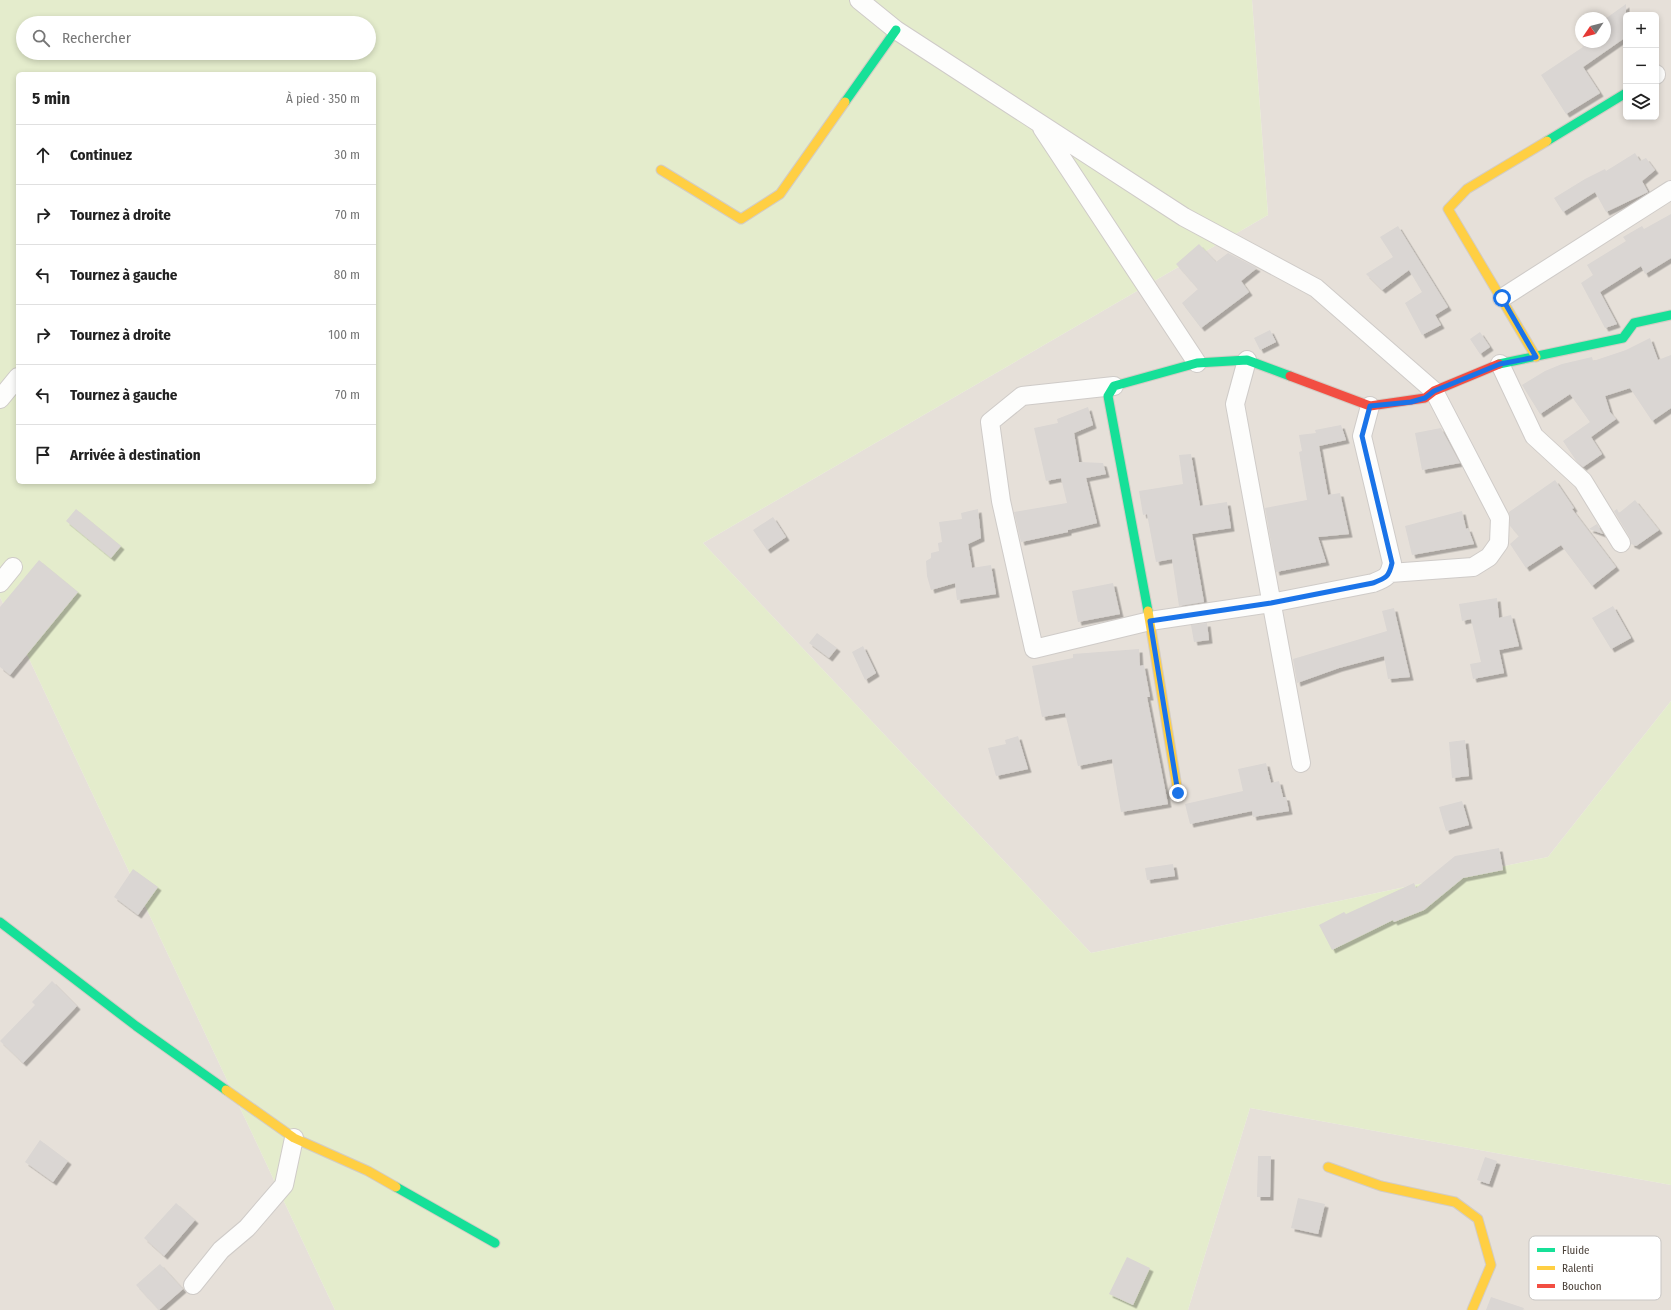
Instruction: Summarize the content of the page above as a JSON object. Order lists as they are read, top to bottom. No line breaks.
{"legend":["Fluide","Ralenti","Bouchon"],"north":"bottom left","page":{"map_buttons":["+","−"],"search":"Rechercher","heading":["5 min","À pied · 350 m"],"list":[["Continuez","30 m"],["Tournez à droite","70 m"],["Tournez à gauche","80 m"],["Tournez à droite","100 m"],["Tournez à gauche","70 m"],"Arrivée à destination"]}}
